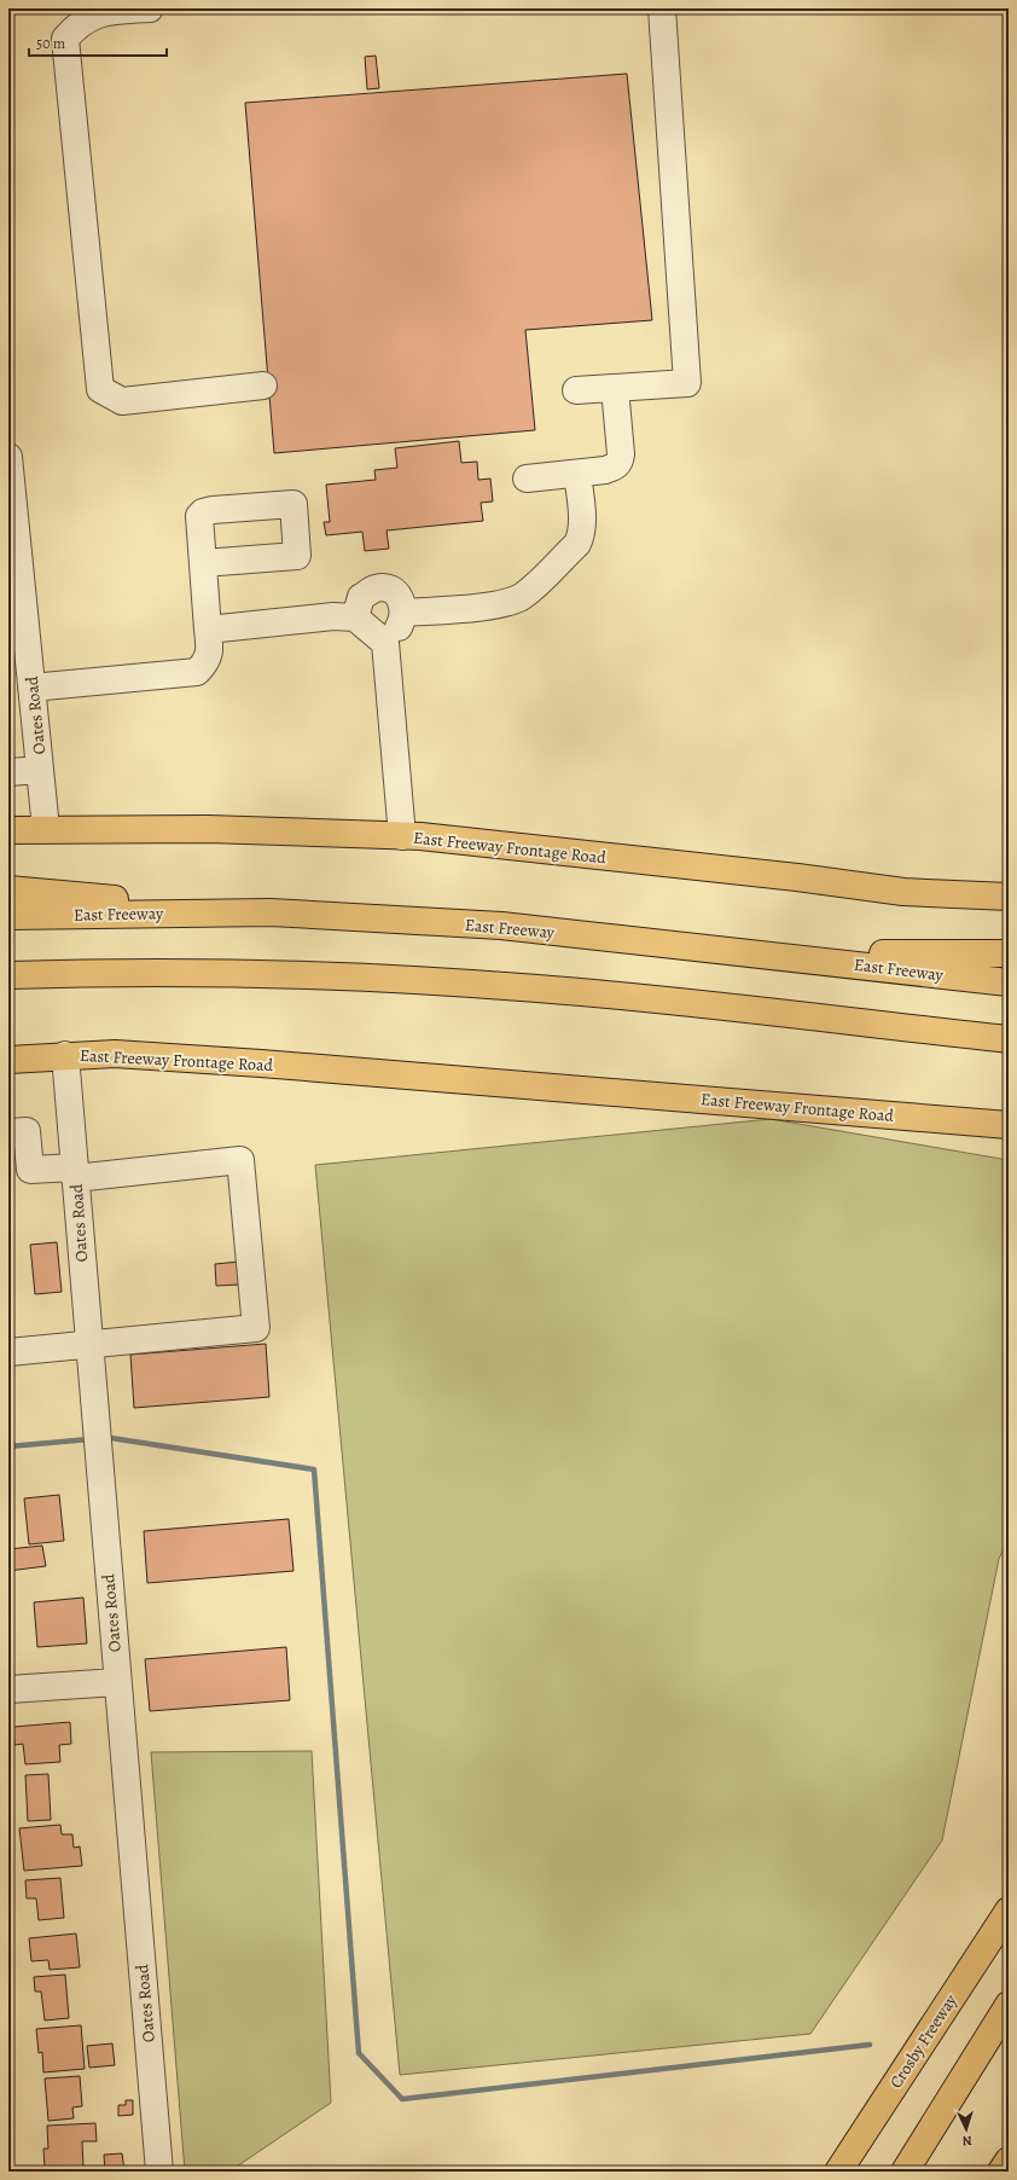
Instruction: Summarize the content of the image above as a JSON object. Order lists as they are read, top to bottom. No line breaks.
{"streets":{"main road":["East Freeway Frontage Road","East Freeway","Crosby Freeway"],"street":["Oates Road"]},"crossings":[["Oates Road","East Freeway Frontage Road"]],"scale_bar":"50 m","north":"bottom"}
